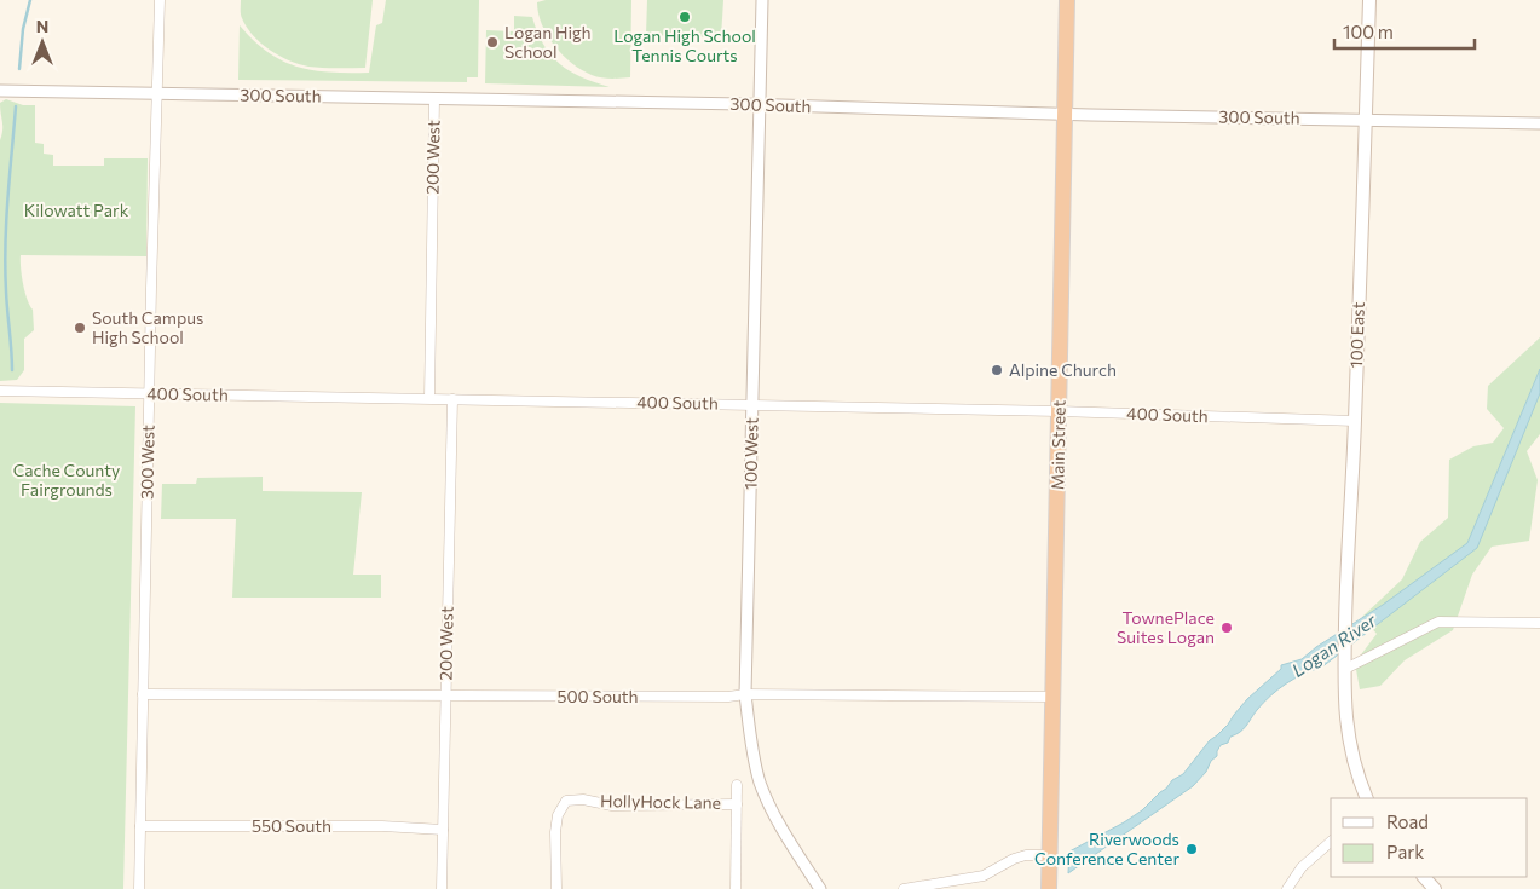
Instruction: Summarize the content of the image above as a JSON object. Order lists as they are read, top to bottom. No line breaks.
{"streets":{"highway":["Main Street"],"main road":["100 East"],"street":["300 South","200 West","400 South","100 West","300 West","500 South","HollyHock Lane","550 South"]},"crossings":[["300 South","200 West"],["300 South","100 East"],["300 South","Main Street"],["300 South","100 West"],["300 South","300 West"],["200 West","400 South"],["200 West","500 South"],["200 West","550 South"],["100 East","400 South"],["400 South","Main Street"],["400 South","100 West"],["400 South","300 West"],["Main Street","500 South"],["100 West","500 South"],["300 West","500 South"],["300 West","550 South"]],"water":["Logan River"],"parks":["Kilowatt Park","Cache County Fairgrounds"],"places":["Logan High School Tennis Courts","Logan High School","South Campus High School","Alpine Church","TownePlace Suites Logan","Riverwoods Conference Center"],"legend":["Road","Park"],"scale_bar":"100 m","north":"top"}
